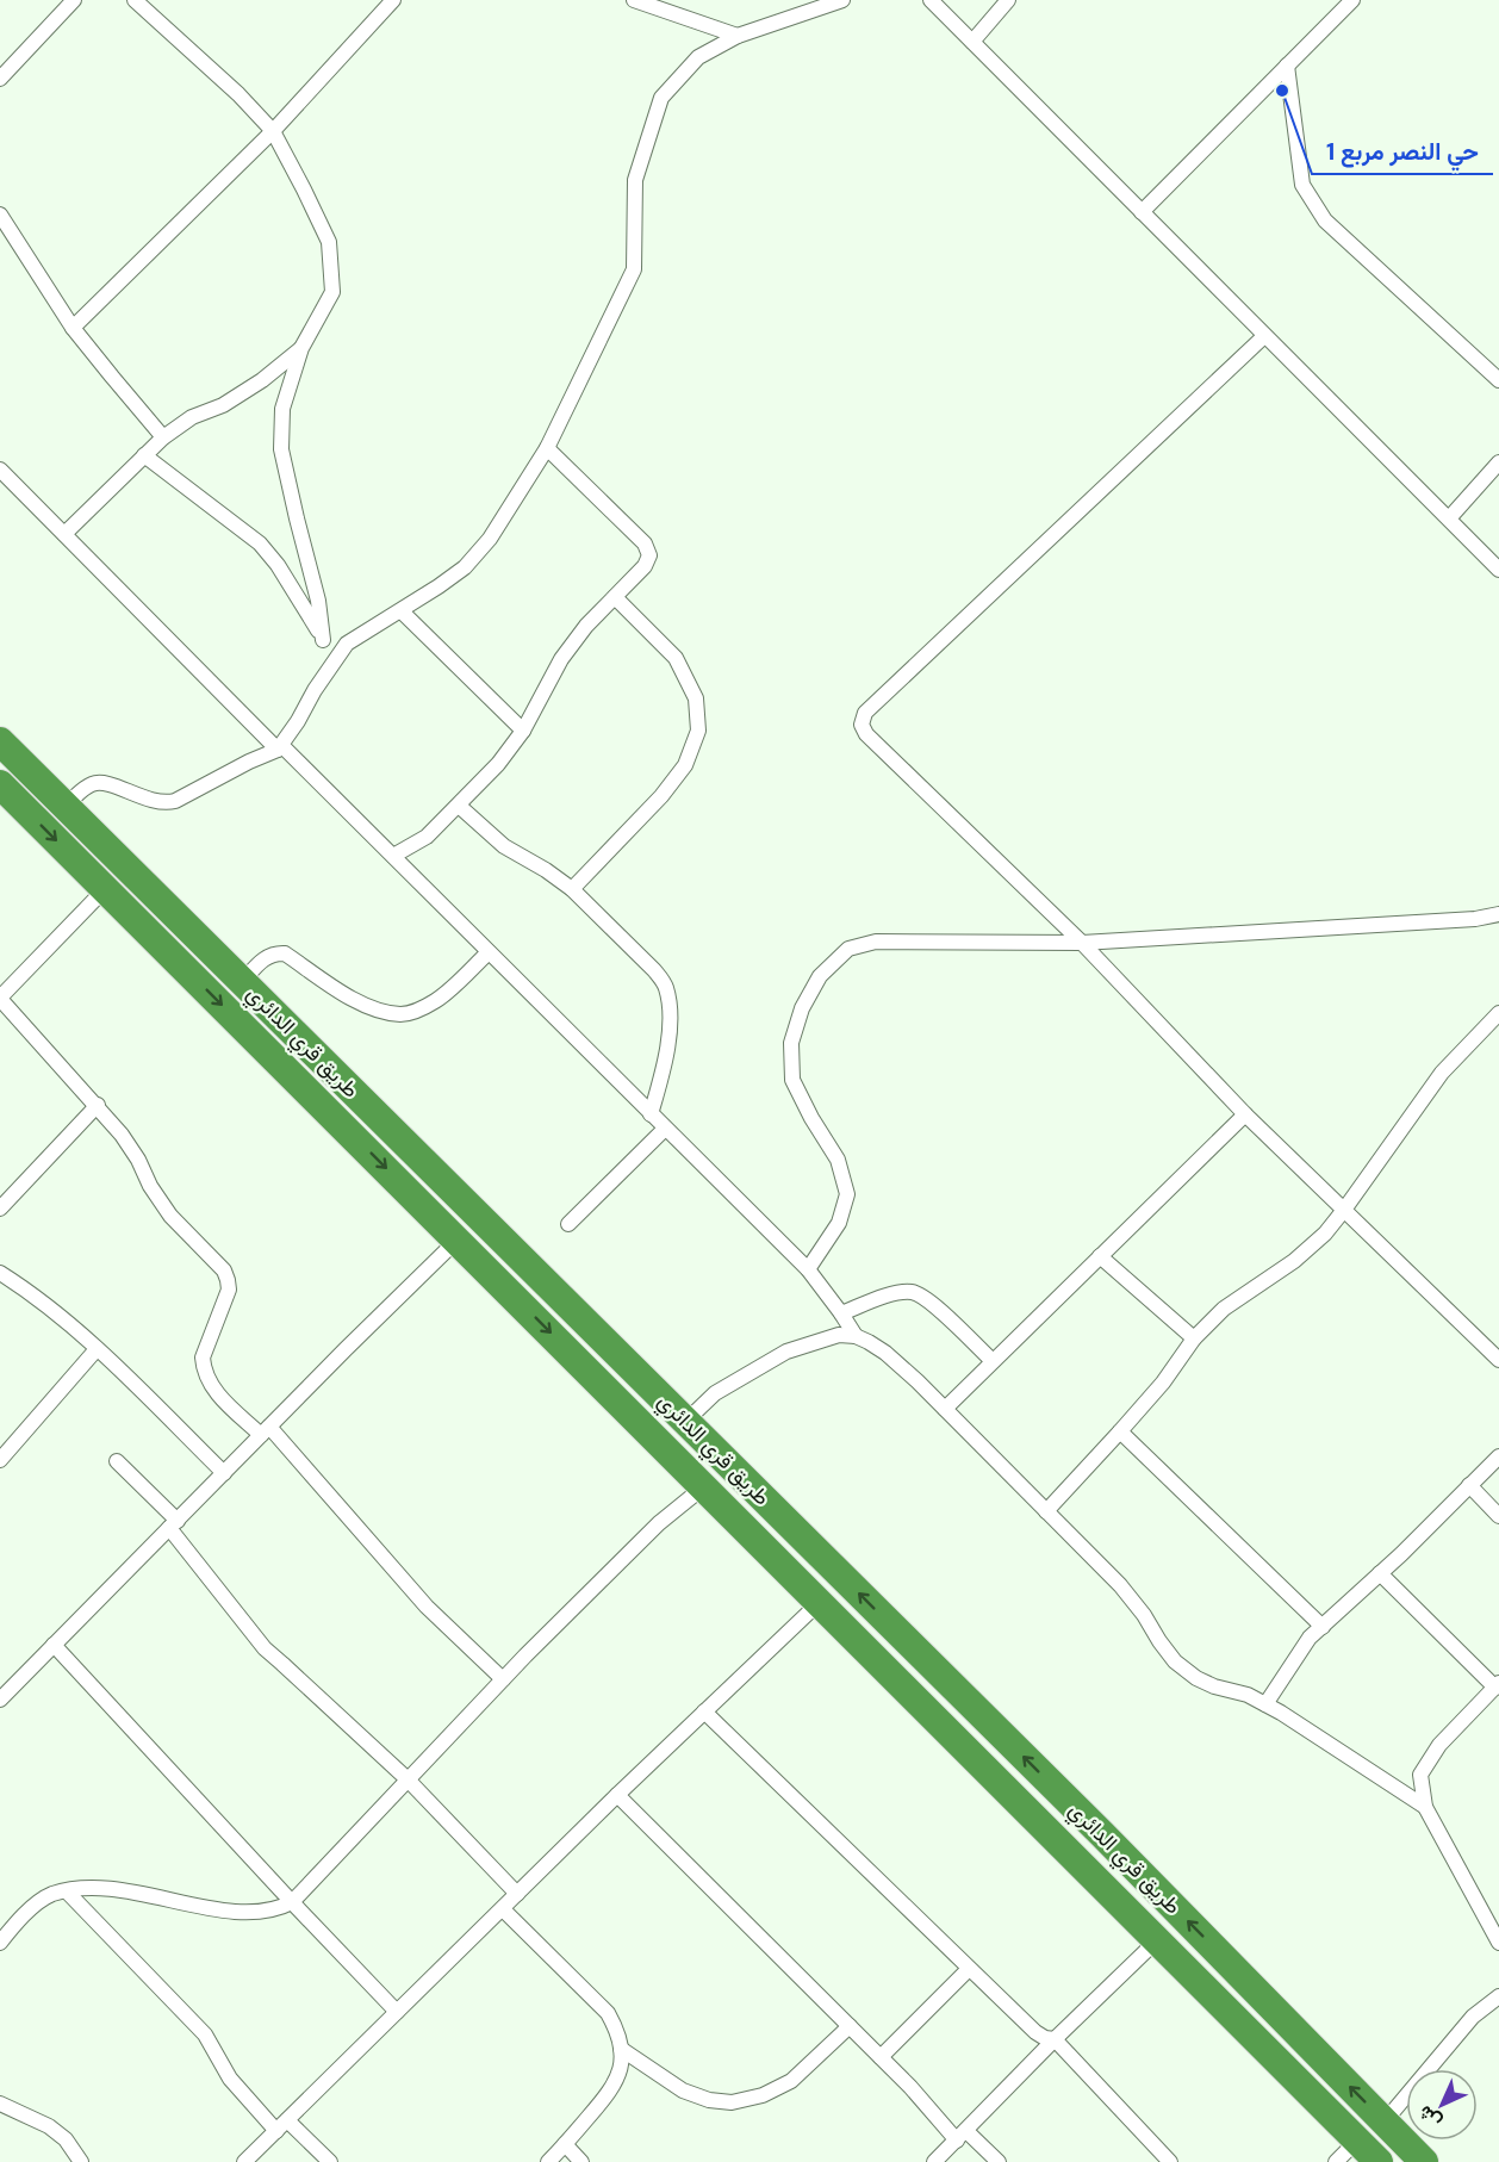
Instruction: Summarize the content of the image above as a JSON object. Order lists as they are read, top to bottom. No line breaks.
{"streets":{"highway":["طريق قري الدائري"]},"places":["حي النصر مربع 1"],"north":"bottom left"}
